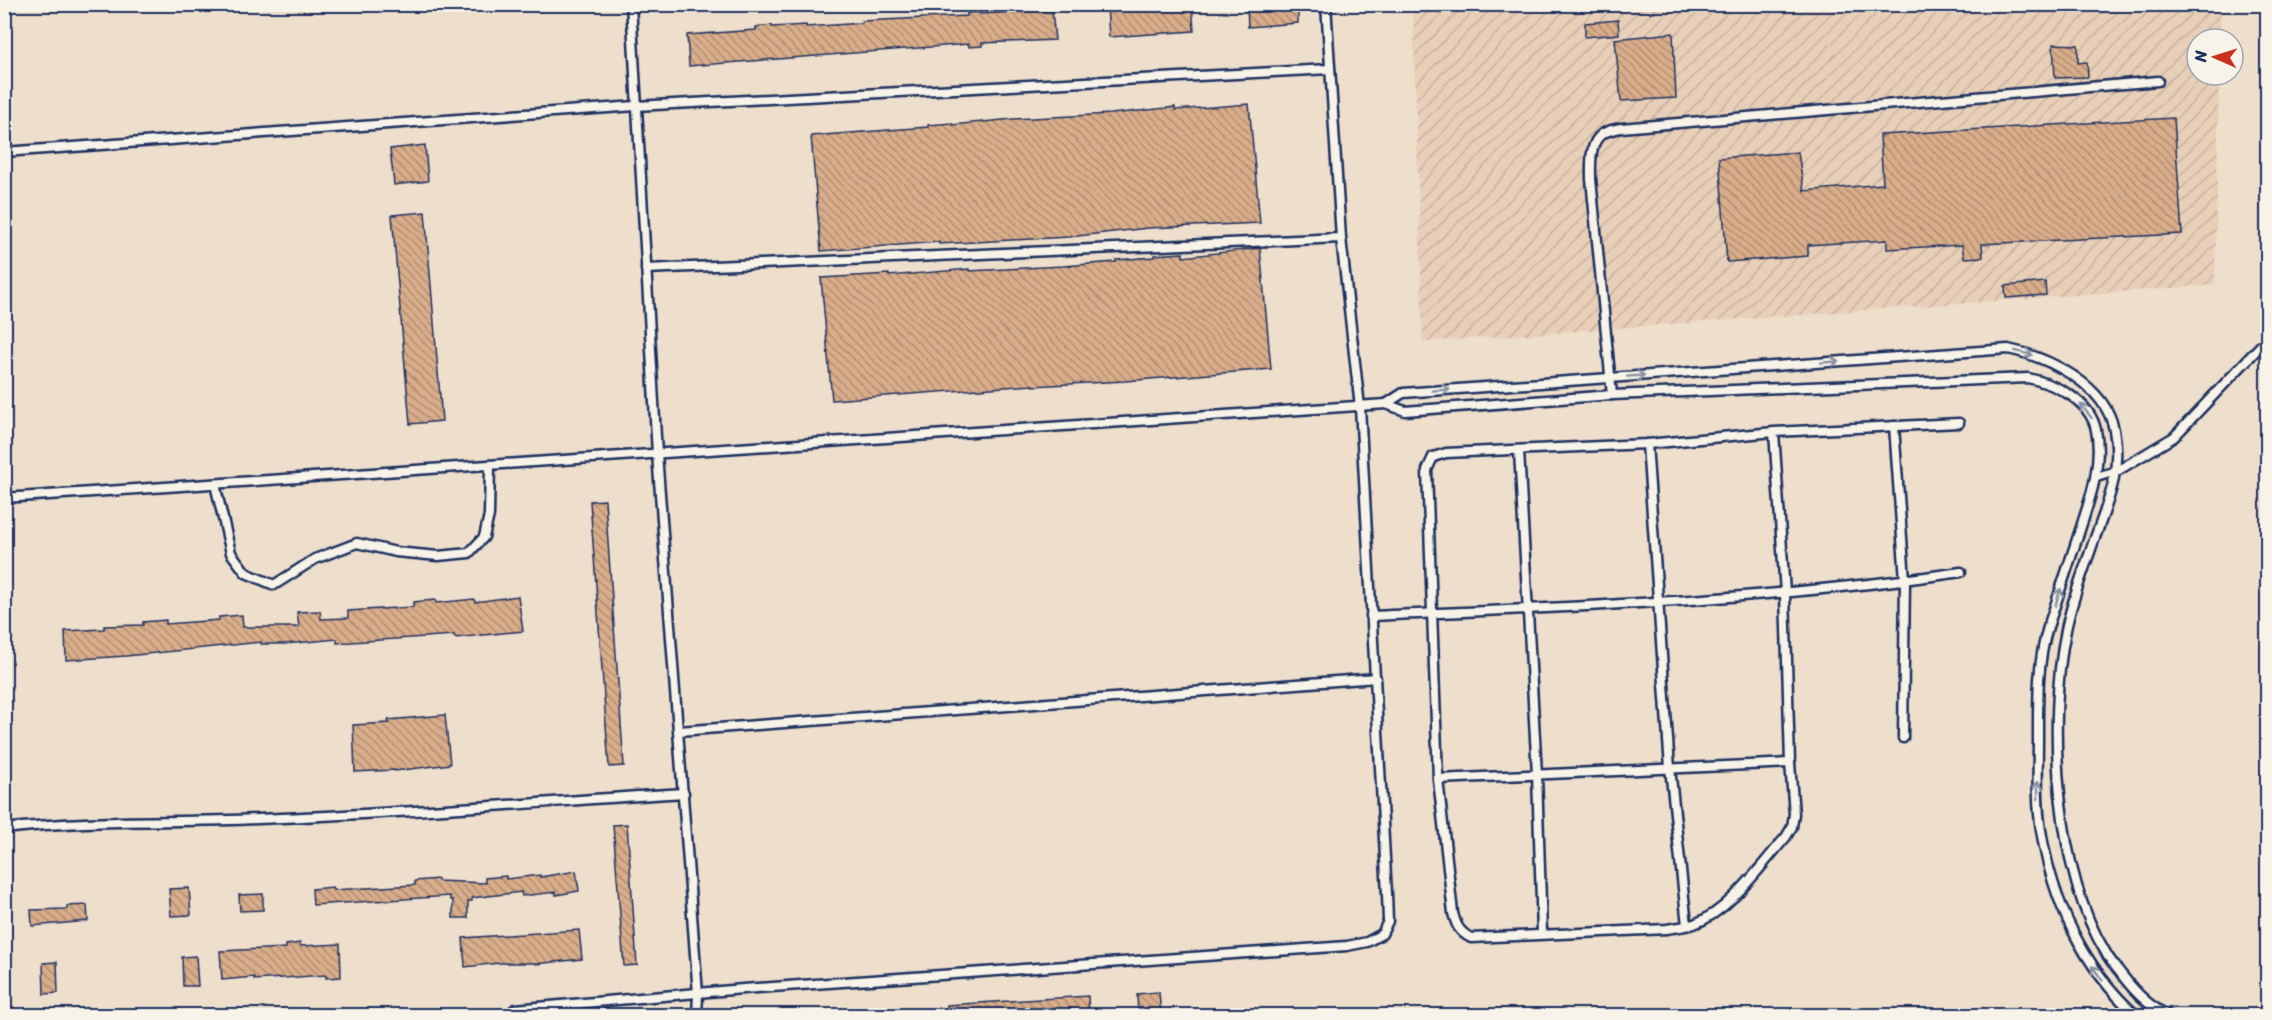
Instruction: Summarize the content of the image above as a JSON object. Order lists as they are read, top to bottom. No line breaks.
{"north":"left"}
